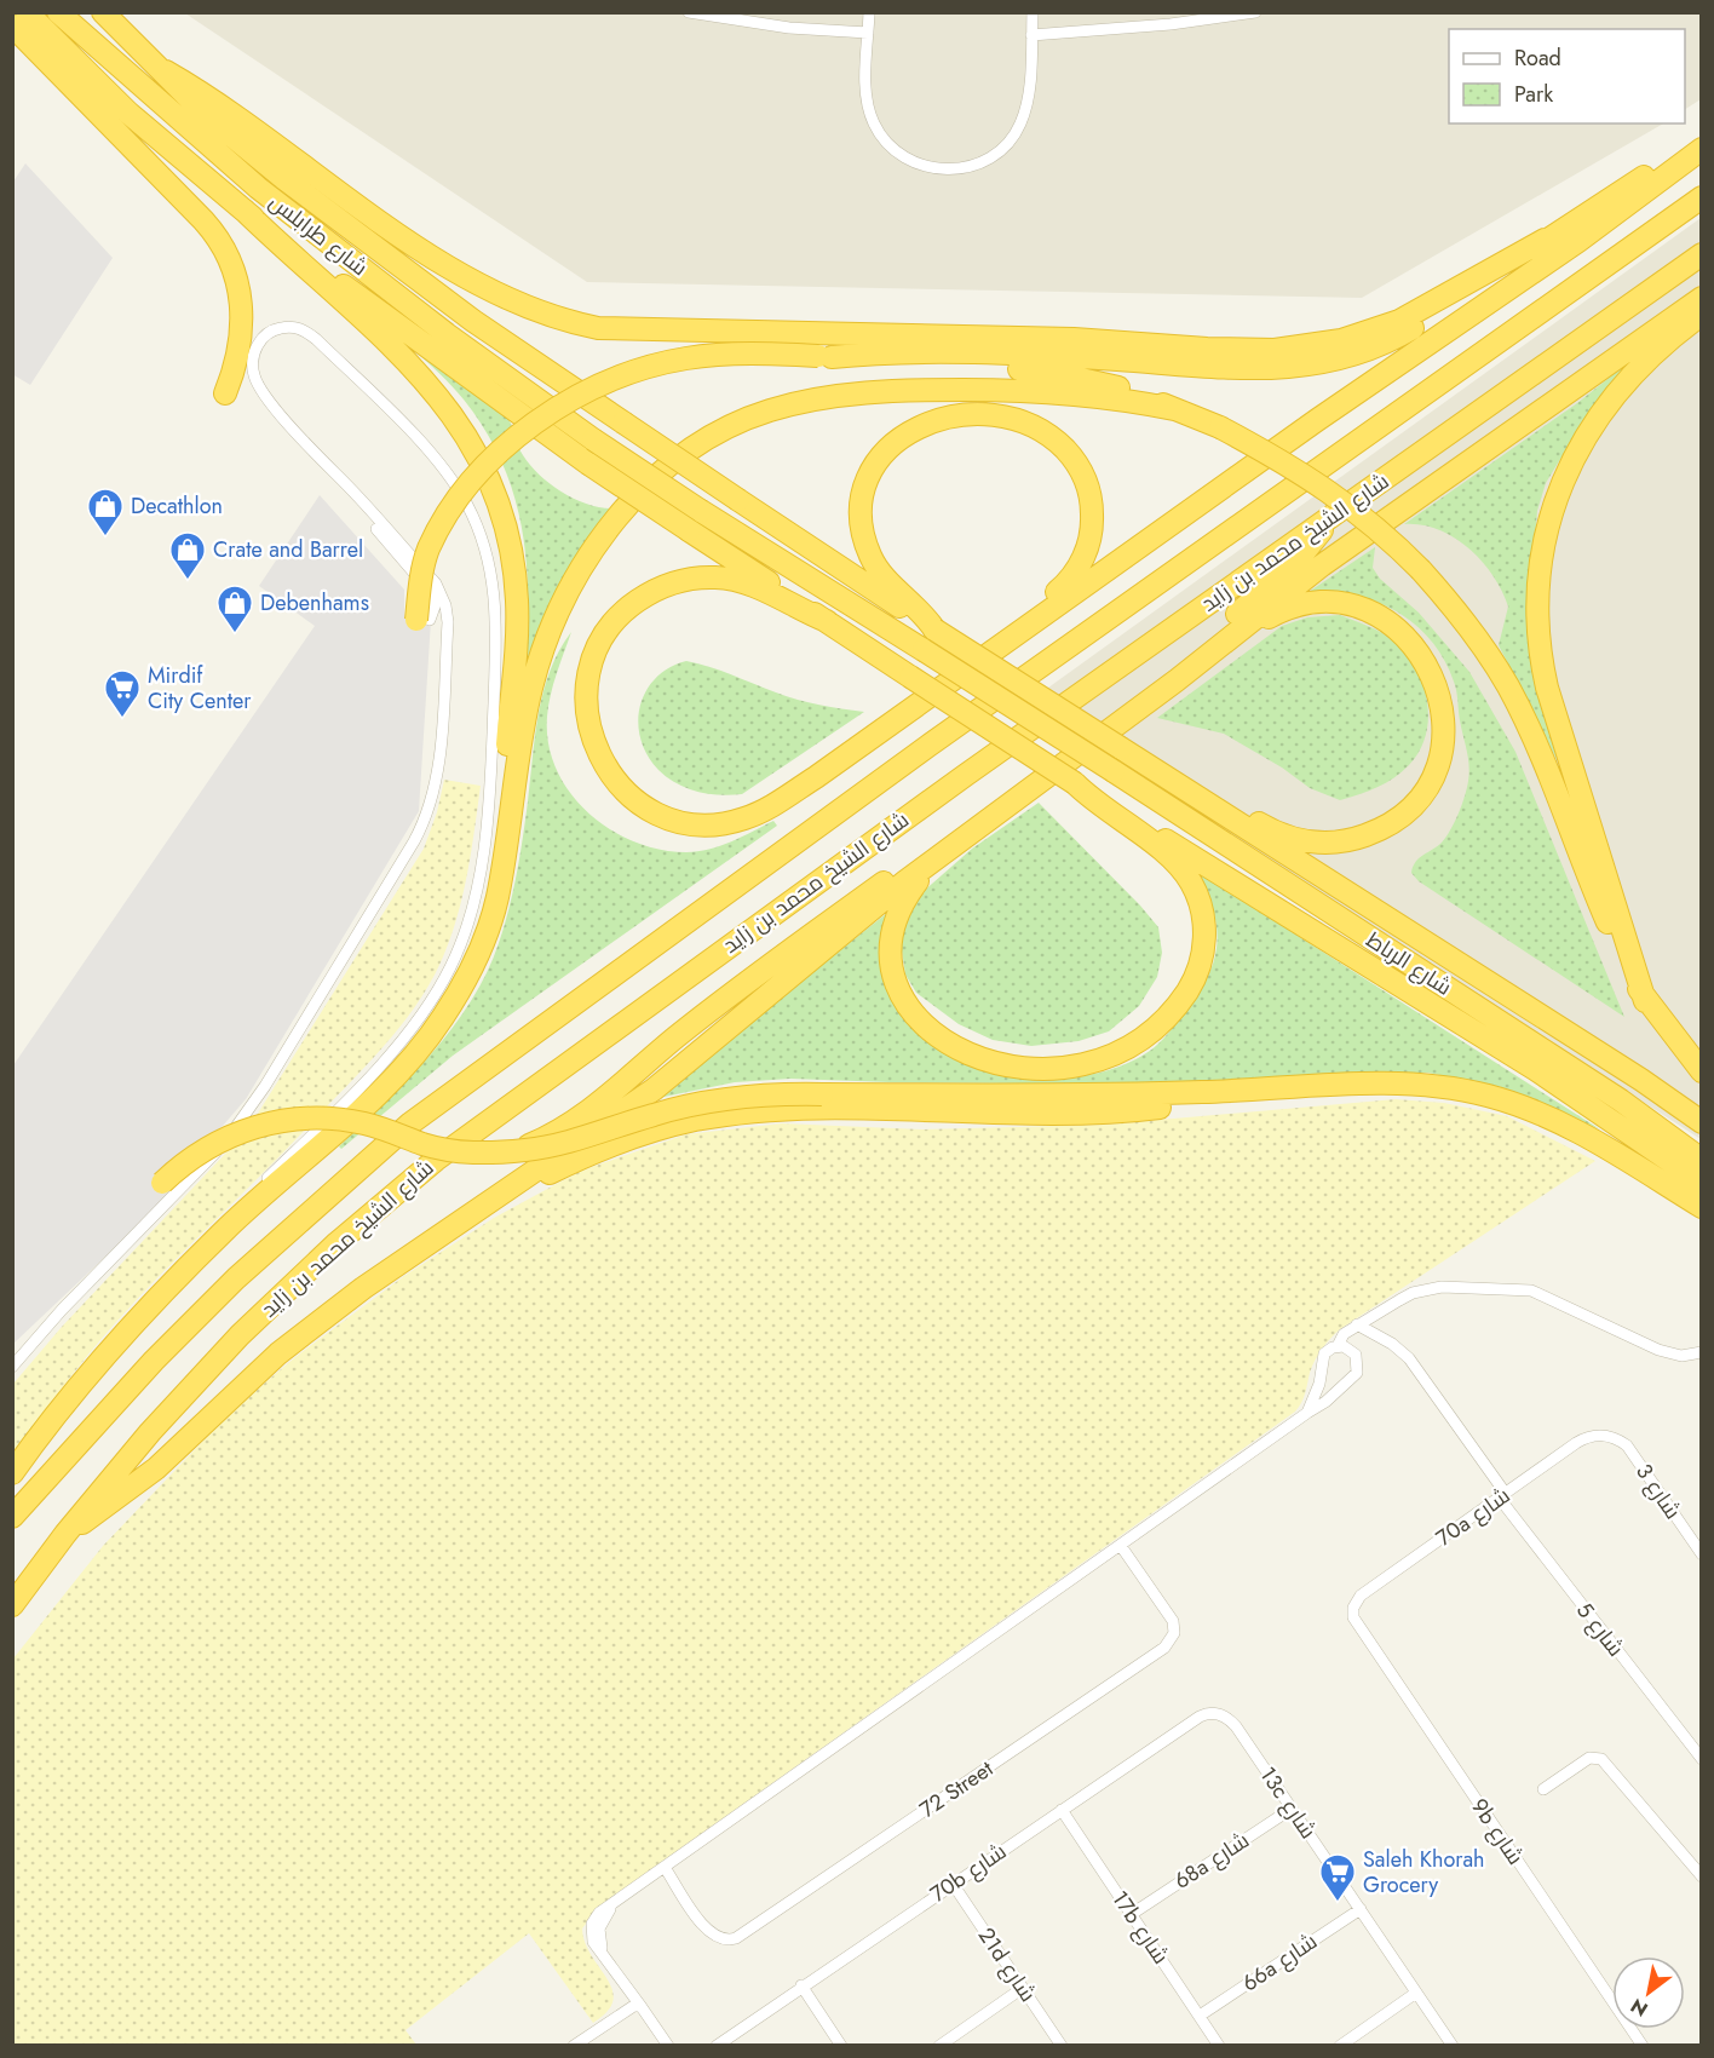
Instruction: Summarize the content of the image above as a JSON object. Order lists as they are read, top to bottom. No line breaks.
{"streets":{"highway":["شارع طرابلس","شارع الشيخ محمد بن زايد","شارع الرباط"],"street":["شارع 3","70a شارع","شارع 5","72 Street","13c شارع","9b شارع","68a شارع","70b شارع","17b شارع","66a شارع","21d شارع"]},"crossings":[["شارع طرابلس","شارع الرباط"],["شارع 3","70a شارع"],["70a شارع","شارع 5"],["70a شارع","9b شارع"],["13c شارع","68a شارع"],["13c شارع","70b شارع"],["13c شارع","66a شارع"],["68a شارع","17b شارع"],["70b شارع","17b شارع"],["70b شارع","21d شارع"],["17b شارع","66a شارع"]],"places":{"shop":["Decathlon","Crate and Barrel","Debenhams"],"supermarket":["Mirdif City Center","Saleh Khorah Grocery"]},"legend":["Road","Park"],"north":"bottom left"}
